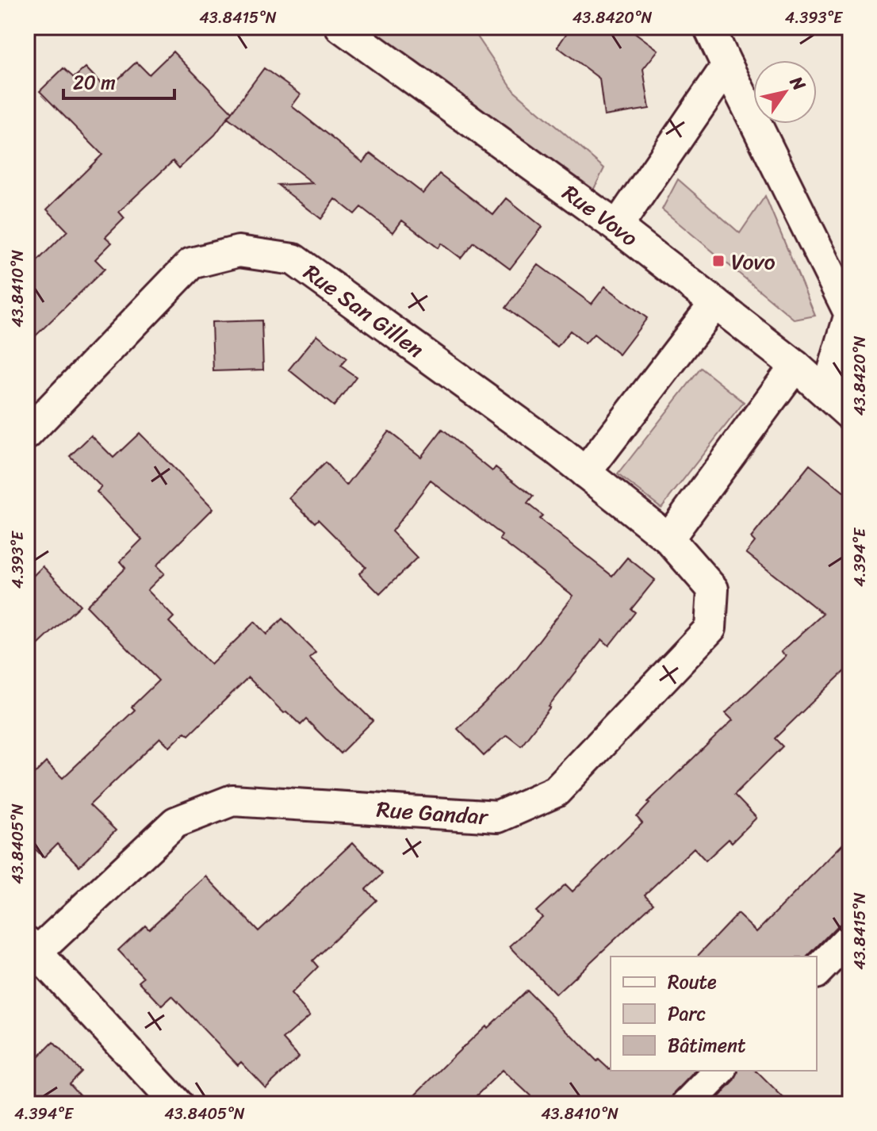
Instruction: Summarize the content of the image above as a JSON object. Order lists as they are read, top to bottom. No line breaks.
{"streets":{"street":["Rue Vovo","Rue San Gillen","Rue Gandar"]},"crossings":[["Rue San Gillen","Rue Gandar"]],"places":{"transit":["Vovo"]},"legend":["Route","Parc","Bâtiment"],"scale_bar":"20 m","north":"top right","coordinates":["43.8415°N","43.8420°N","4.393°E","43.8410°N","4.394°E","43.8405°N"]}
